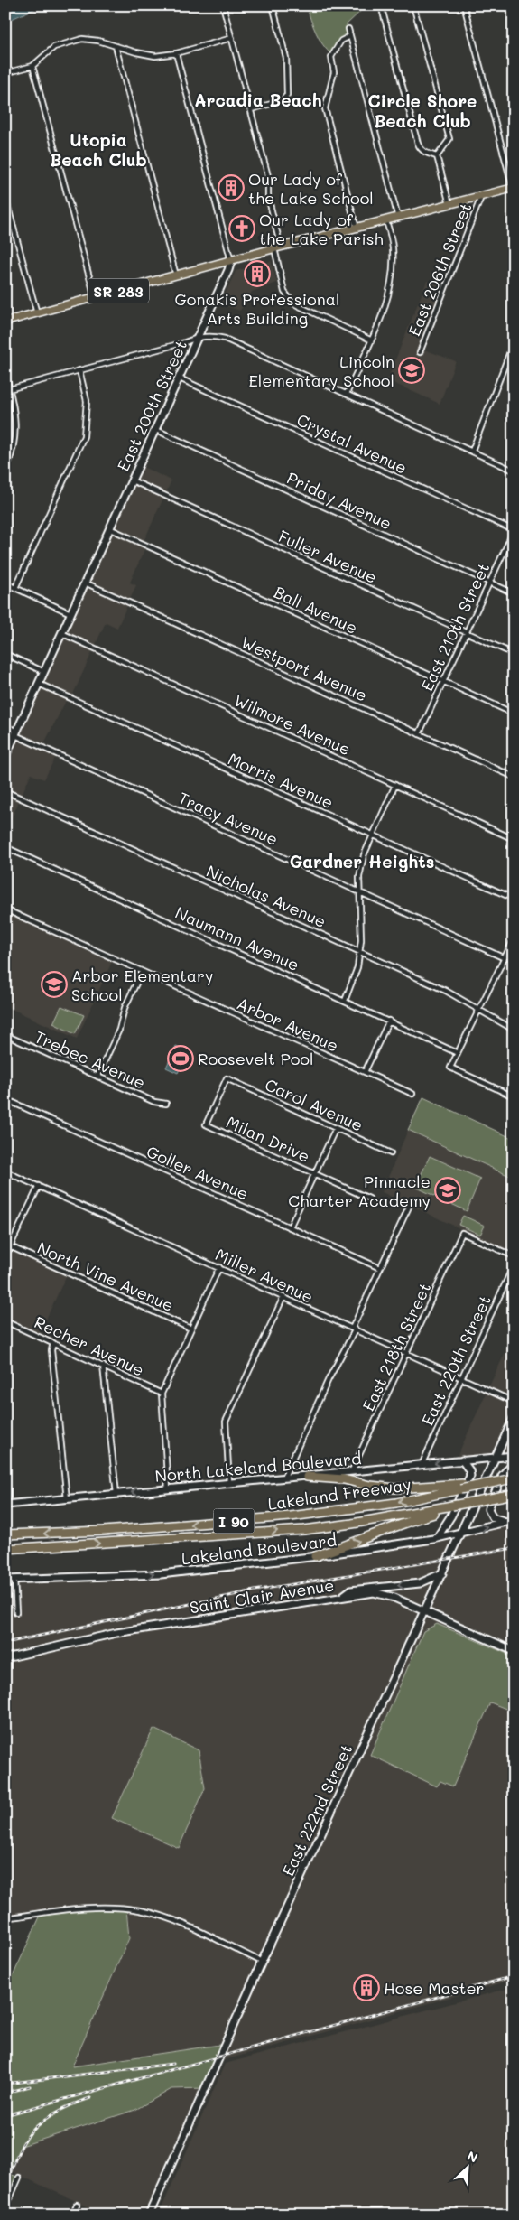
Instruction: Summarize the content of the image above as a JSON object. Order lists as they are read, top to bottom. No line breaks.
{"streets":{"highway":["Lakeland Freeway","I 90"],"main road":["SR 283"],"street":["East 206th Street","East 200th Street","Crystal Avenue","Priday Avenue","Fuller Avenue","Ball Avenue","East 210th Street","Westport Avenue","Wilmore Avenue","Morris Avenue","Tracy Avenue","Nicholas Avenue","Naumann Avenue","Arbor Avenue","Trebec Avenue","Carol Avenue","Milan Drive","Goller Avenue","Miller Avenue","North Vine Avenue","Recher Avenue","East 218th Street","East 220th Street","North Lakeland Boulevard","Lakeland Boulevard","Saint Clair Avenue","East 222nd Street"]},"crossings":[["East 206th Street","SR 283"],["SR 283","East 200th Street"],["East 200th Street","Crystal Avenue"],["East 200th Street","Priday Avenue"],["East 200th Street","Fuller Avenue"],["East 200th Street","Ball Avenue"],["East 200th Street","Westport Avenue"],["East 200th Street","Wilmore Avenue"],["East 200th Street","Morris Avenue"],["East 200th Street","Tracy Avenue"],["Crystal Avenue","East 210th Street"],["Priday Avenue","East 210th Street"],["Fuller Avenue","East 210th Street"],["Ball Avenue","East 210th Street"],["East 210th Street","Westport Avenue"],["Carol Avenue","Milan Drive"],["Miller Avenue","East 218th Street"],["Miller Avenue","East 220th Street"],["East 218th Street","North Lakeland Boulevard"],["East 220th Street","North Lakeland Boulevard"],["North Lakeland Boulevard","East 222nd Street"],["Lakeland Boulevard","East 222nd Street"],["Saint Clair Avenue","East 222nd Street"]],"one_way":["Lakeland Boulevard"],"districts":["Arcadia Beach","Circle Shore Beach Club","Utopia Beach Club","Gardner Heights"],"places":{"building":["Our Lady of the Lake School","Gonakis Professional Arts Building","Hose Master"],"church":["Our Lady of the Lake Parish"],"school or university":["Lincoln Elementary School","Arbor Elementary School","Pinnacle Charter Academy"],"sports":["Roosevelt Pool"]},"north":"top right"}
